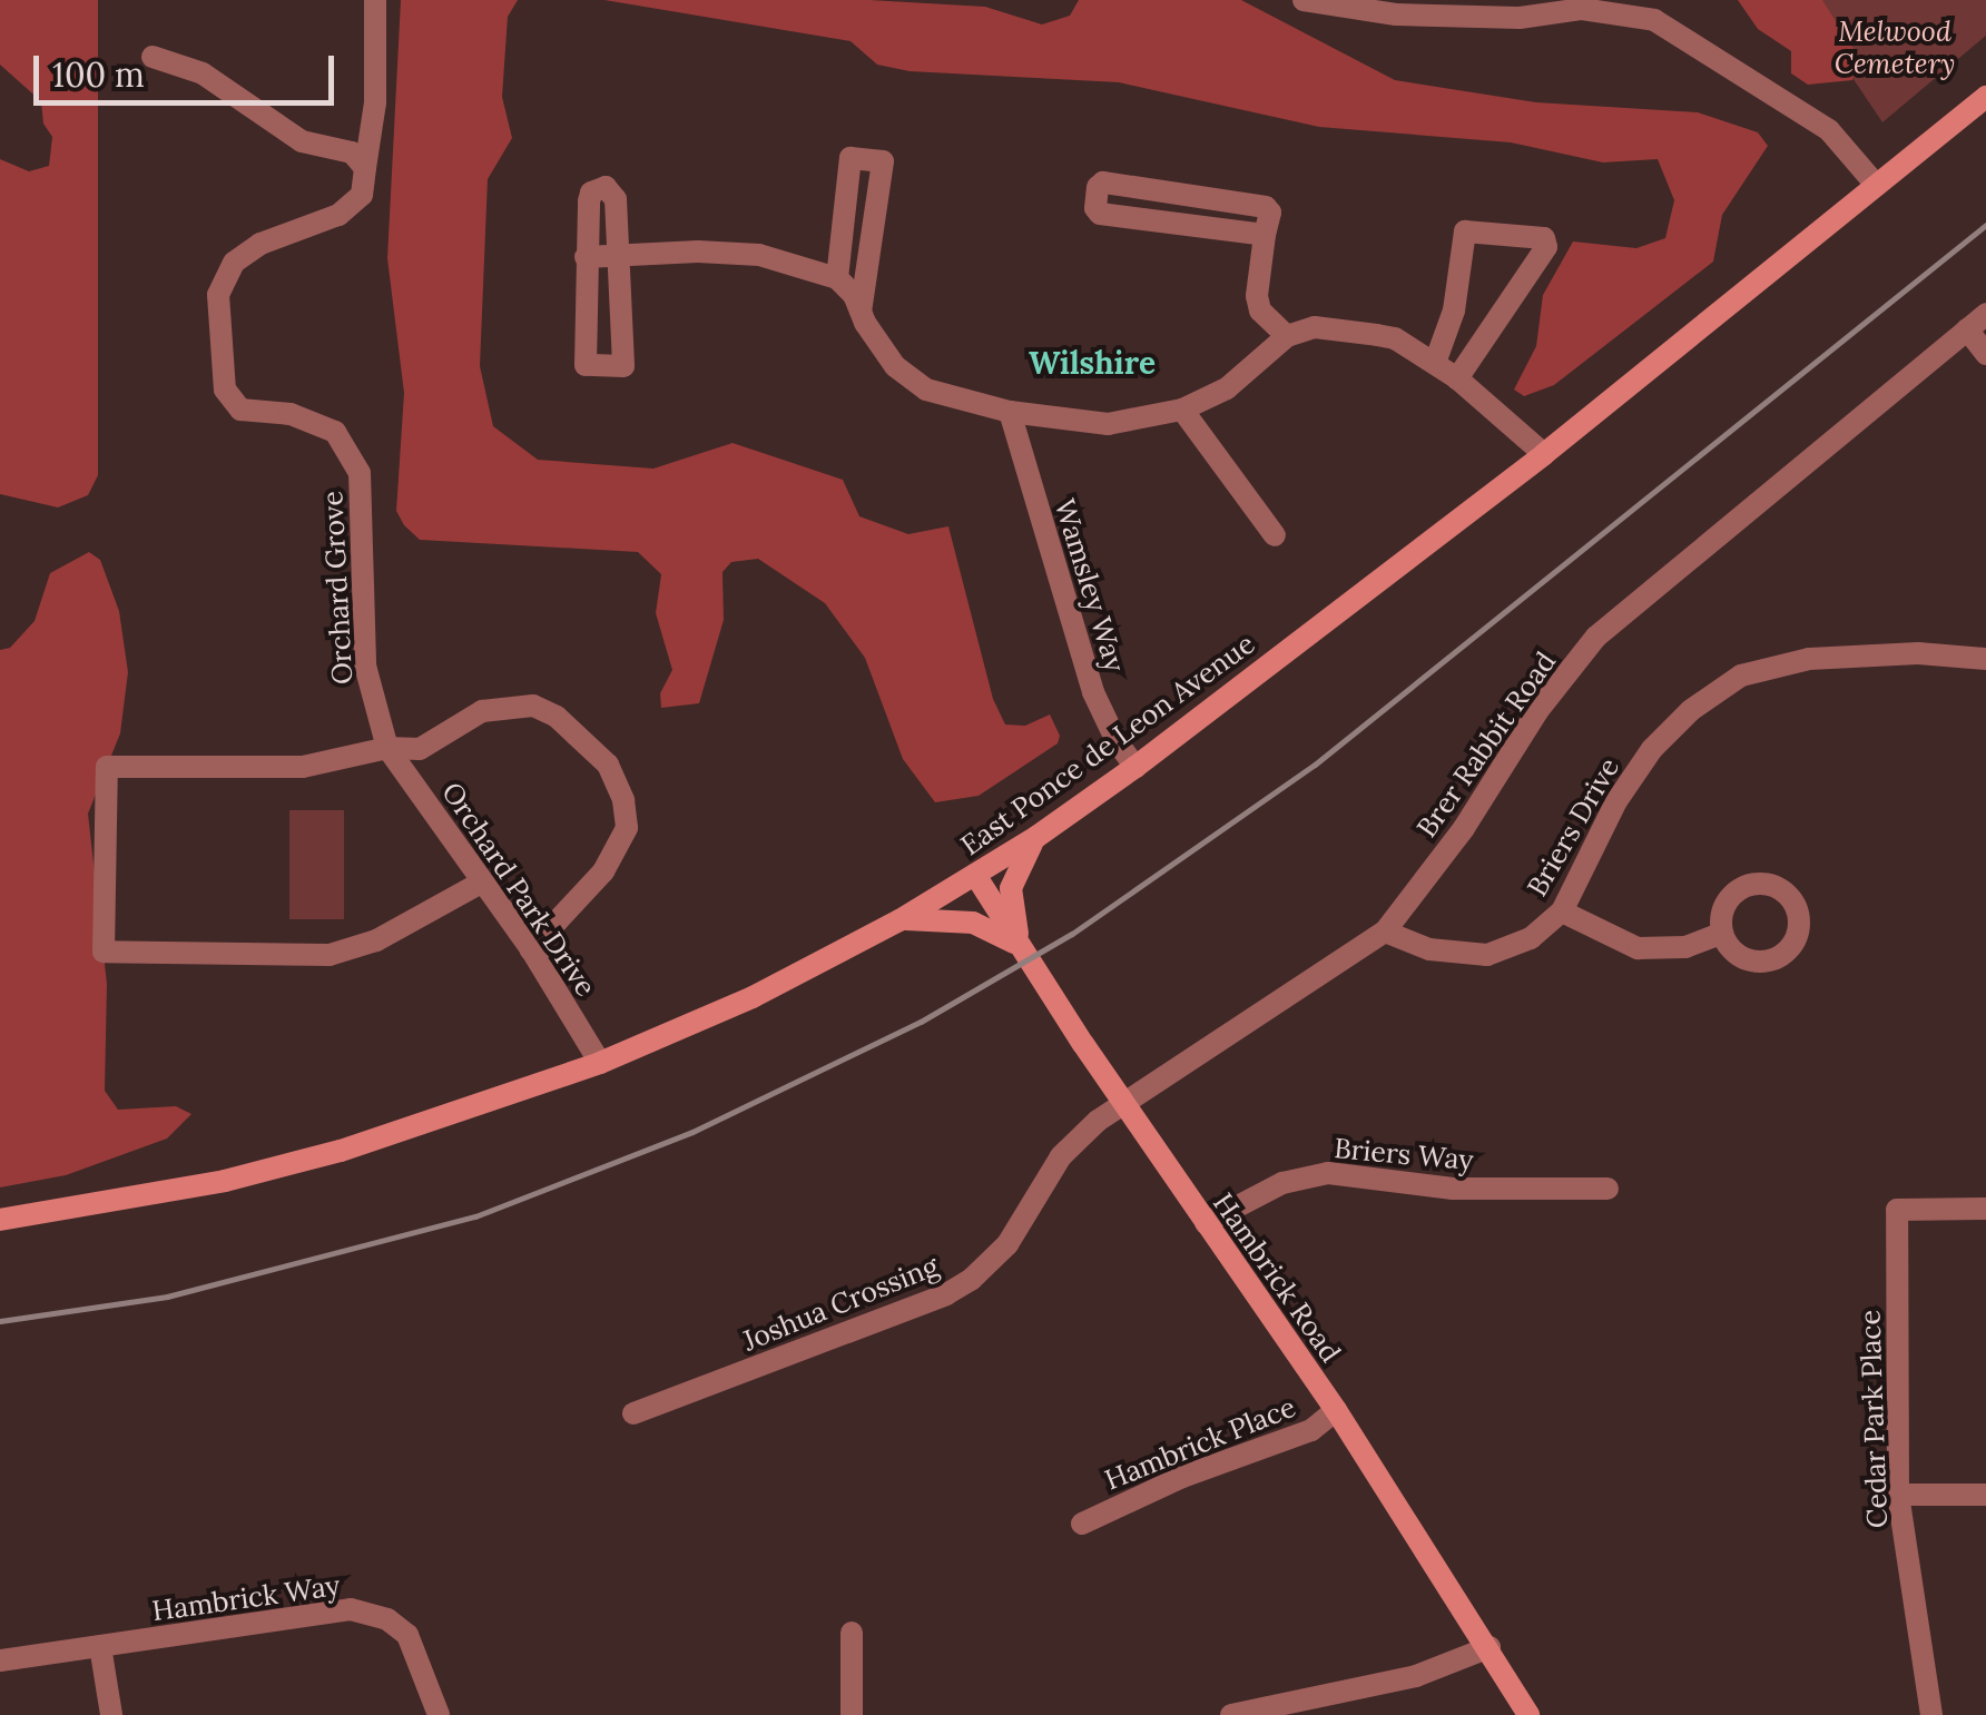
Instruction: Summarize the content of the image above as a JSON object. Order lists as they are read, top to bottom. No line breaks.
{"streets":{"main road":["East Ponce de Leon Avenue","Hambrick Road"],"street":["Wamsley Way","Orchard Grove","Brer Rabbit Road","Briers Drive","Orchard Park Drive","Briers Way","Joshua Crossing","Cedar Park Place","Hambrick Place","Hambrick Way"]},"crossings":[["Wamsley Way","East Ponce de Leon Avenue"],["Orchard Grove","Orchard Park Drive"],["East Ponce de Leon Avenue","Orchard Park Drive"],["East Ponce de Leon Avenue","Hambrick Road"],["Brer Rabbit Road","Briers Drive"],["Brer Rabbit Road","Hambrick Road"],["Brer Rabbit Road","Joshua Crossing"],["Briers Way","Hambrick Road"],["Hambrick Road","Joshua Crossing"],["Hambrick Road","Hambrick Place"]],"districts":["Wilshire"],"parks":["Melwood Cemetery"],"scale_bar":"100 m"}
